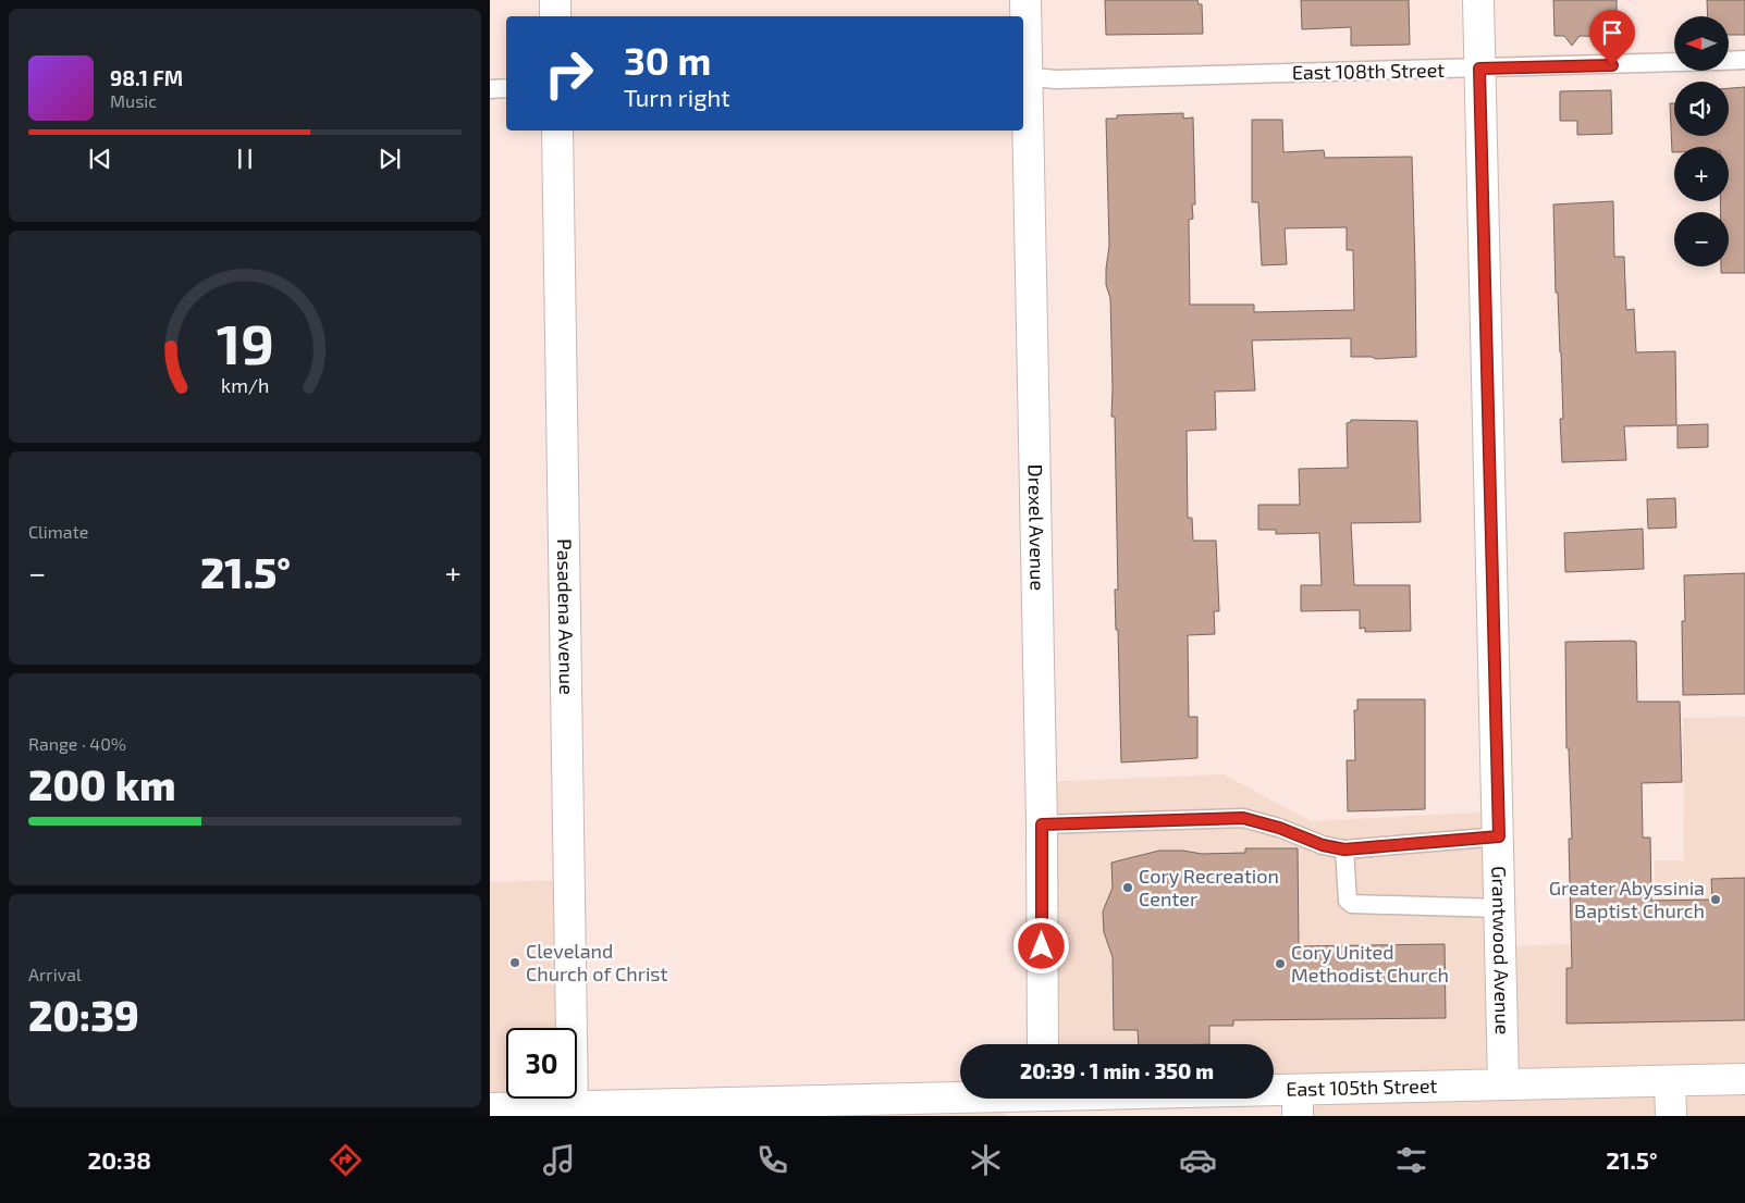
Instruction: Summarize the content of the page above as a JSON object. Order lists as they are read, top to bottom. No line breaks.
{"streets":{"street":["Drexel Avenue","Pasadena Avenue","Grantwood Avenue","East 105th Street"],"lane":["East 108th Street"]},"crossings":[["East 108th Street","Drexel Avenue"],["East 108th Street","Grantwood Avenue"],["Pasadena Avenue","East 105th Street"],["Grantwood Avenue","East 105th Street"]],"places":["Cory Recreation Center","Greater Abyssinia Baptist Church","Cleveland Church of Christ","Cory United Methodist Church"],"north":"left","page":{"map_buttons":["+","−"],"turn":["30 m","Turn right"],"song":["98.1 FM","Music"],"tile":["Climate",["Range · 40%","200 km"],["Arrival","20:39"]],"heat":["−","21.5°","+"],"limit":"30","trip":"20:39 · 1 min · 350 m","tabs":["20:38","21.5°"],"gauge":["19","km/h"]}}
